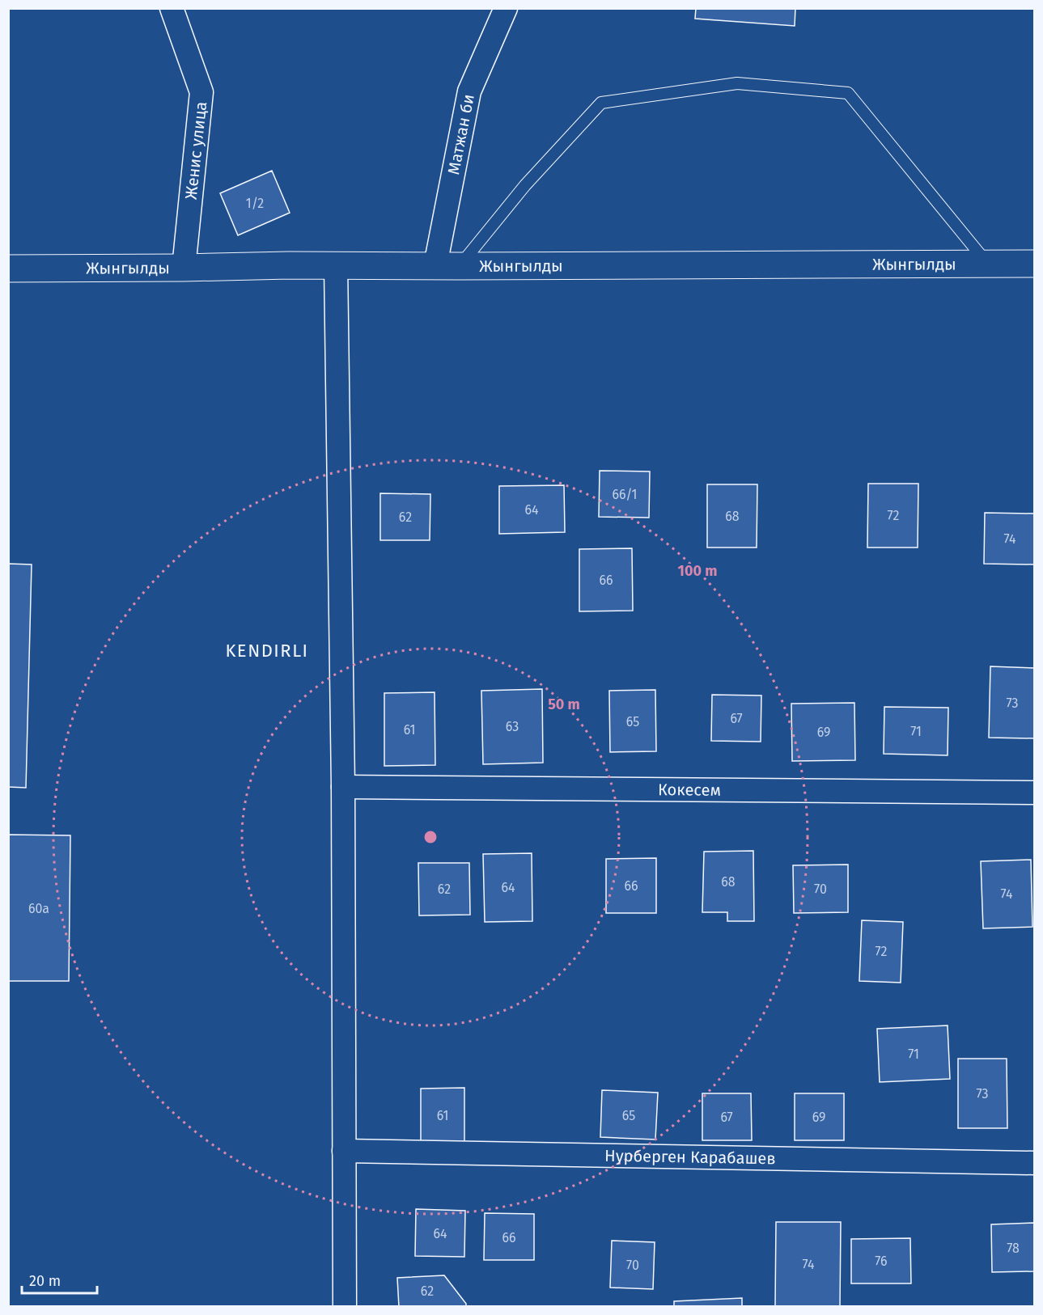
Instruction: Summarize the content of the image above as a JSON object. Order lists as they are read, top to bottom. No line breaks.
{"streets":{"street":["Матжан би","Женис улица","Жынгылды","Кокесем","Нурберген Карабашев"]},"crossings":[["Матжан би","Жынгылды"],["Женис улица","Жынгылды"]],"districts":["KENDIRLI"],"house_numbers":["1/2","66/1","64","72","68","62","74","66","73","67","65","63","61","71","69","68","66","64","62","70","74","60а","72","71","73","61","65","67","69","64","66","78","76","74","70","62"],"scale_bar":"20 m","rings":["100 m","50 m"]}
